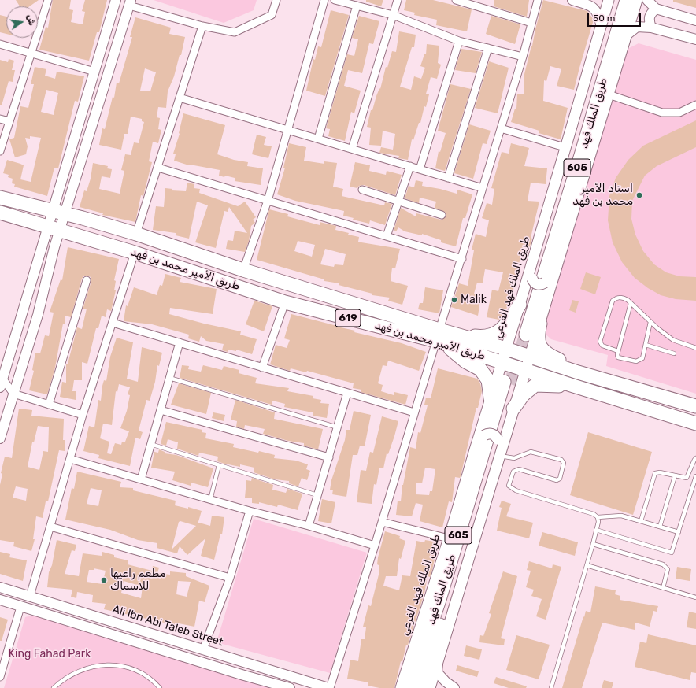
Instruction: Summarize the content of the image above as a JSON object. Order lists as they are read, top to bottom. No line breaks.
{"streets":{"highway":["طريق الملك فهد","605","طريق الأمير محمد بن فهد","619"],"main road":["طريق الملك فهد الفرعي"],"street":["Ali Ibn Abi Taleb Street"]},"crossings":[["طريق الملك فهد","طريق الملك فهد الفرعي"],["طريق الأمير محمد بن فهد","طريق الملك فهد الفرعي"]],"parks":["King Fahad Park"],"places":["استاد الأمير محمد بن فهد","Malik","مطعم راعيها للاسماك"],"scale_bar":"50 m","north":"right"}
